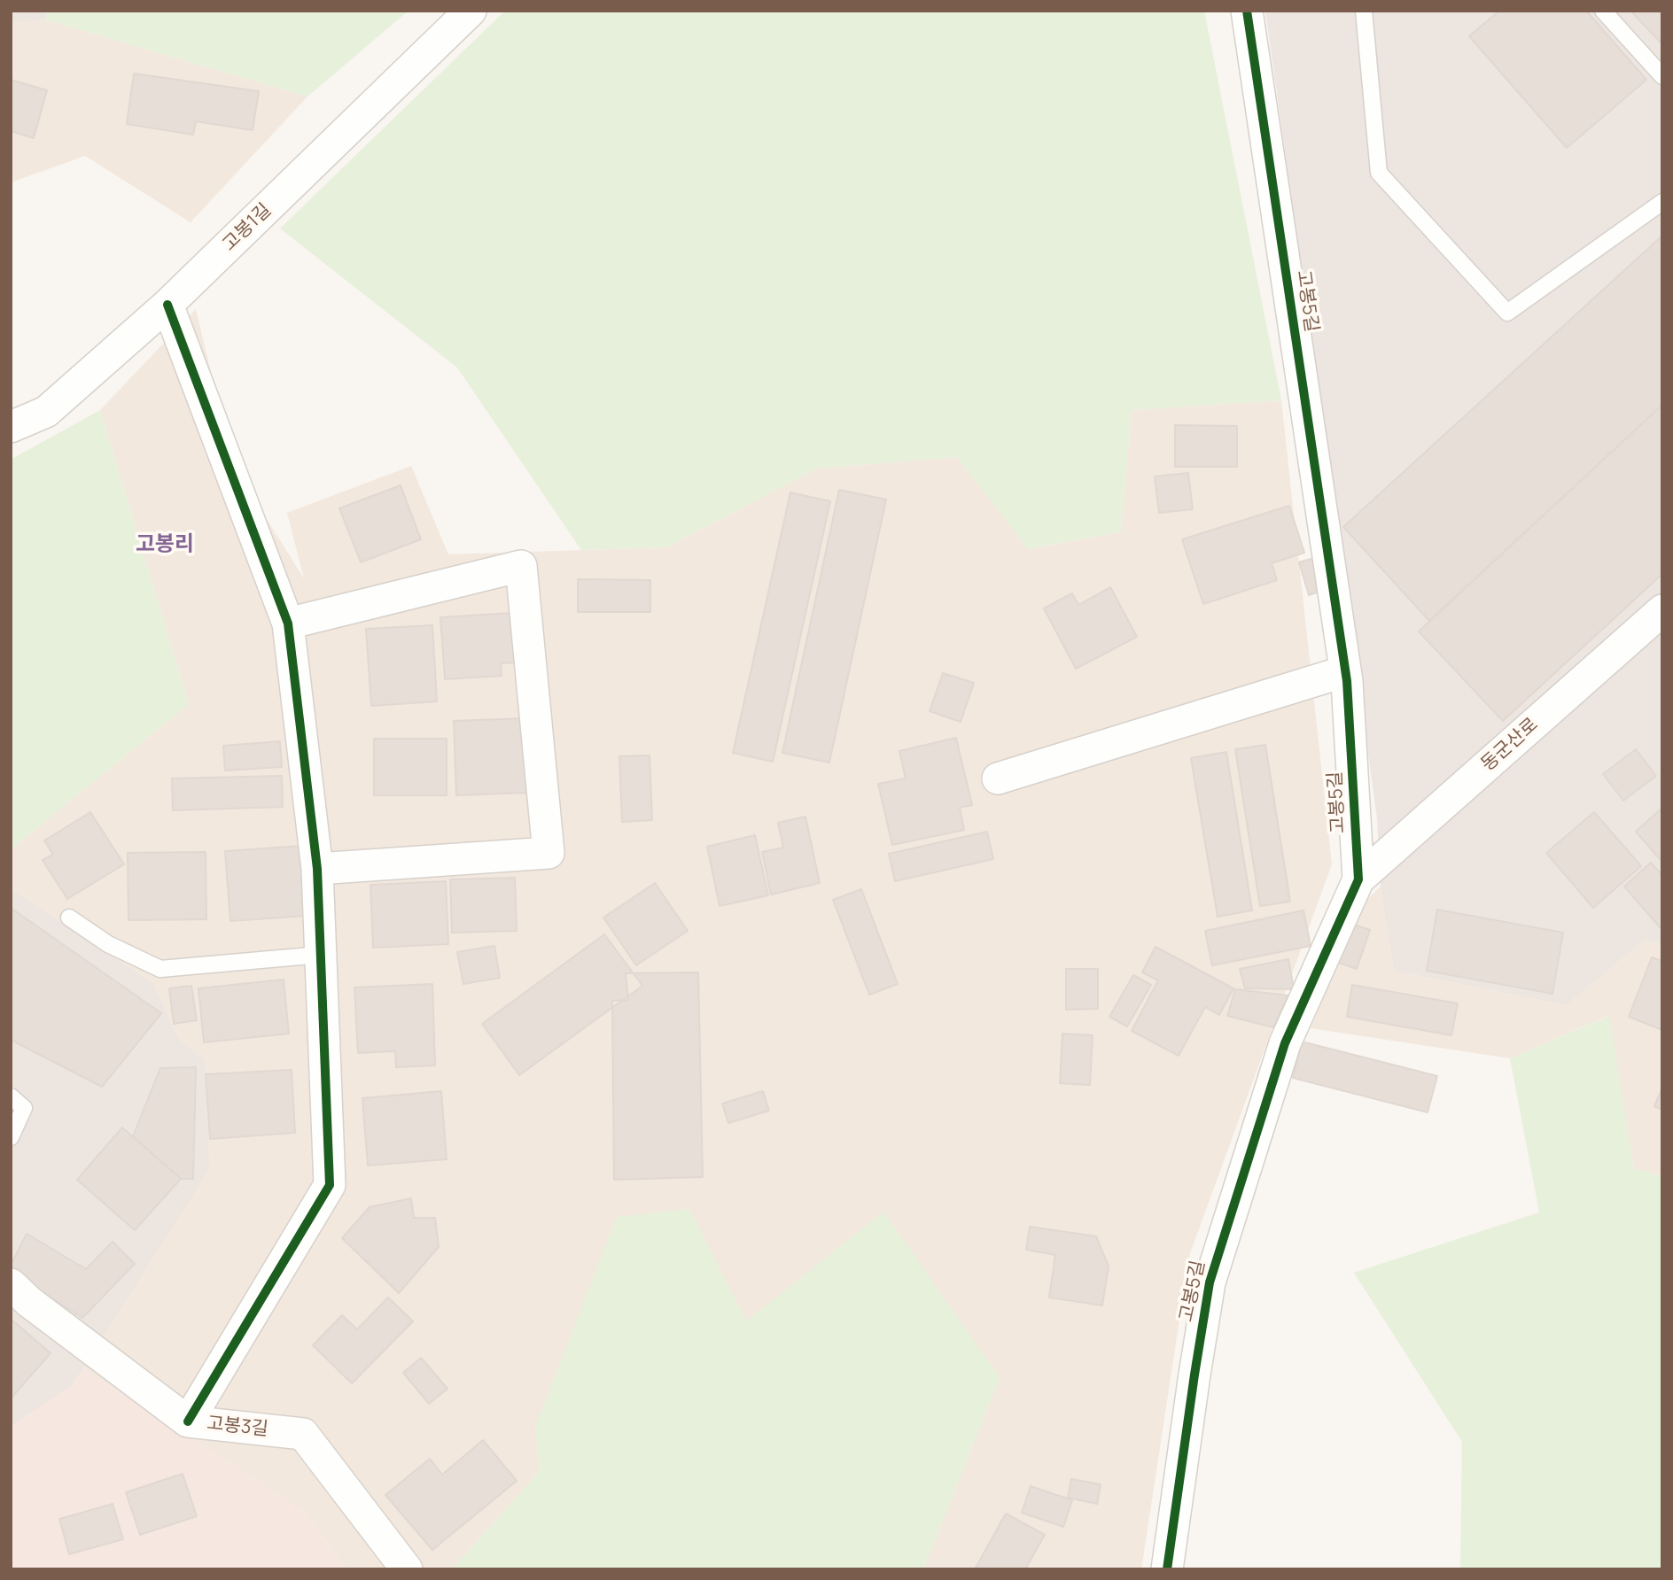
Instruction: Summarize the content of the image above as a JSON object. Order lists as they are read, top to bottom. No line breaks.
{"streets":{"street":["고봉1길","고봉5길","동군산로","고봉3길"]},"crossings":[["고봉5길","동군산로"]],"districts":["고봉리"]}
